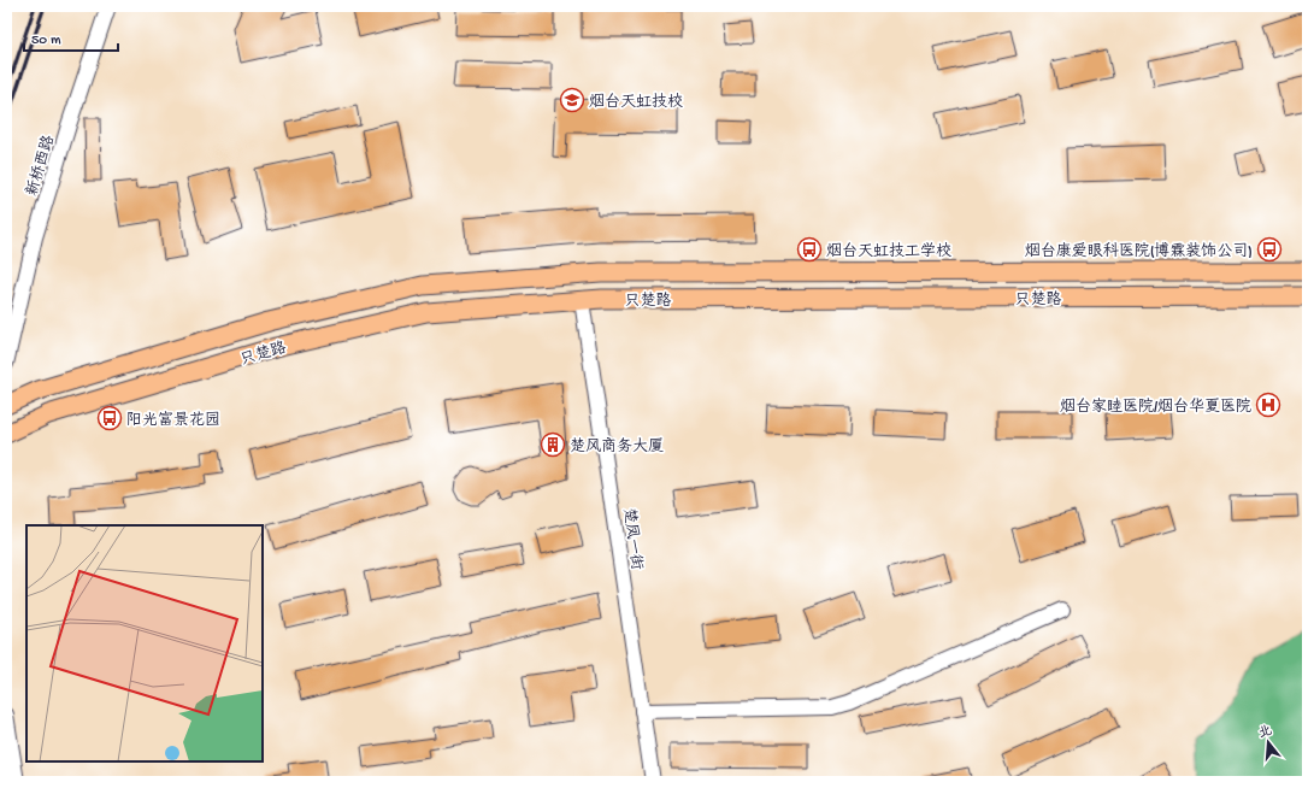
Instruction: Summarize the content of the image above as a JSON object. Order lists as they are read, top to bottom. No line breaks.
{"streets":{"main road":["只楚路"],"street":["新桥西路","楚凤一街"]},"crossings":[["只楚路","楚凤一街"]],"places":{"school or university":["烟台天虹技校"],"bus stop":["烟台天虹技工学校","烟台康爱眼科医院(博霖装饰公司)","阳光富景花园"],"hospital":["烟台家睦医院/烟台华夏医院"],"building":["楚风商务大厦"]},"scale_bar":"50 m","north":"top"}
